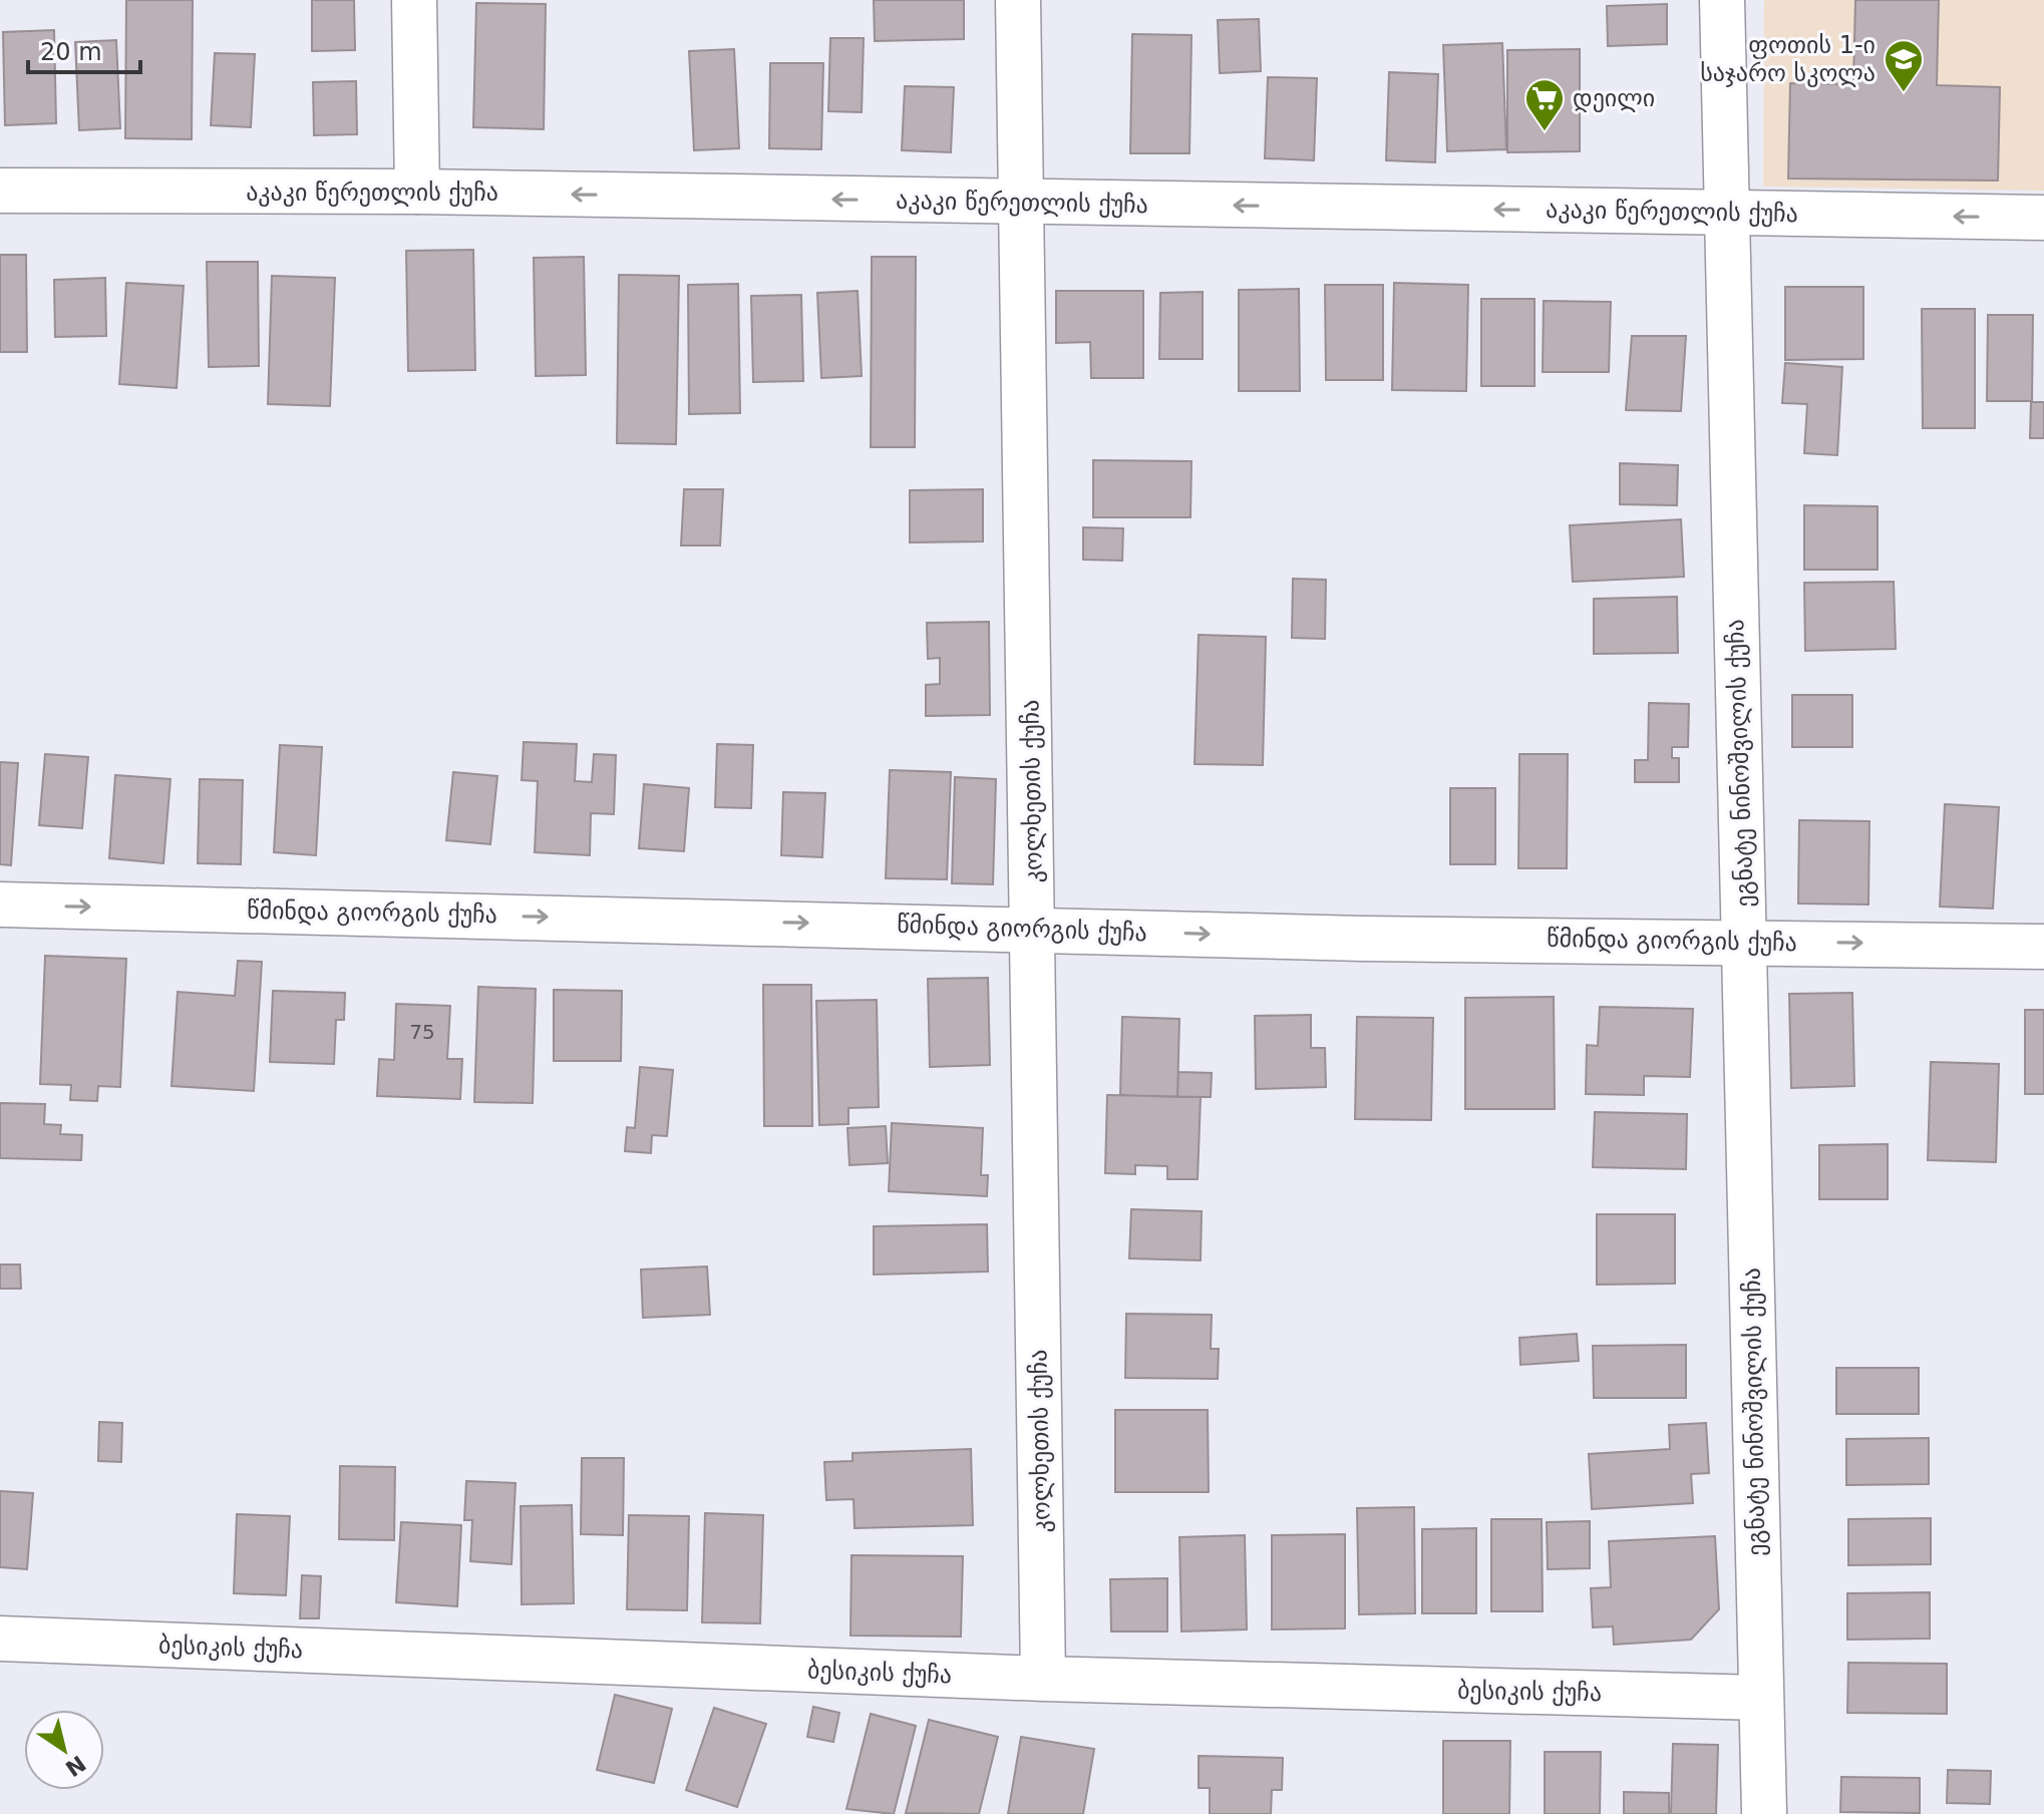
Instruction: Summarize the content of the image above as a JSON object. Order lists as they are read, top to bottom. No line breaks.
{"streets":{"street":["აკაკი წერეთლის ქუჩა","ეგნატე ნინოშვილის ქუჩა","კოლხეთის ქუჩა","წმინდა გიორგის ქუჩა","ბესიკის ქუჩა"]},"crossings":[["აკაკი წერეთლის ქუჩა","ეგნატე ნინოშვილის ქუჩა"],["აკაკი წერეთლის ქუჩა","კოლხეთის ქუჩა"],["ეგნატე ნინოშვილის ქუჩა","წმინდა გიორგის ქუჩა"],["ეგნატე ნინოშვილის ქუჩა","ბესიკის ქუჩა"],["კოლხეთის ქუჩა","წმინდა გიორგის ქუჩა"],["კოლხეთის ქუჩა","ბესიკის ქუჩა"]],"one_way":["აკაკი წერეთლის ქუჩა","წმინდა გიორგის ქუჩა"],"places":{"school or university":["ფოთის 1-ი საჯარო სკოლა"],"supermarket":["დეილი"]},"house_numbers":["75"],"scale_bar":"20 m","north":"bottom right"}
